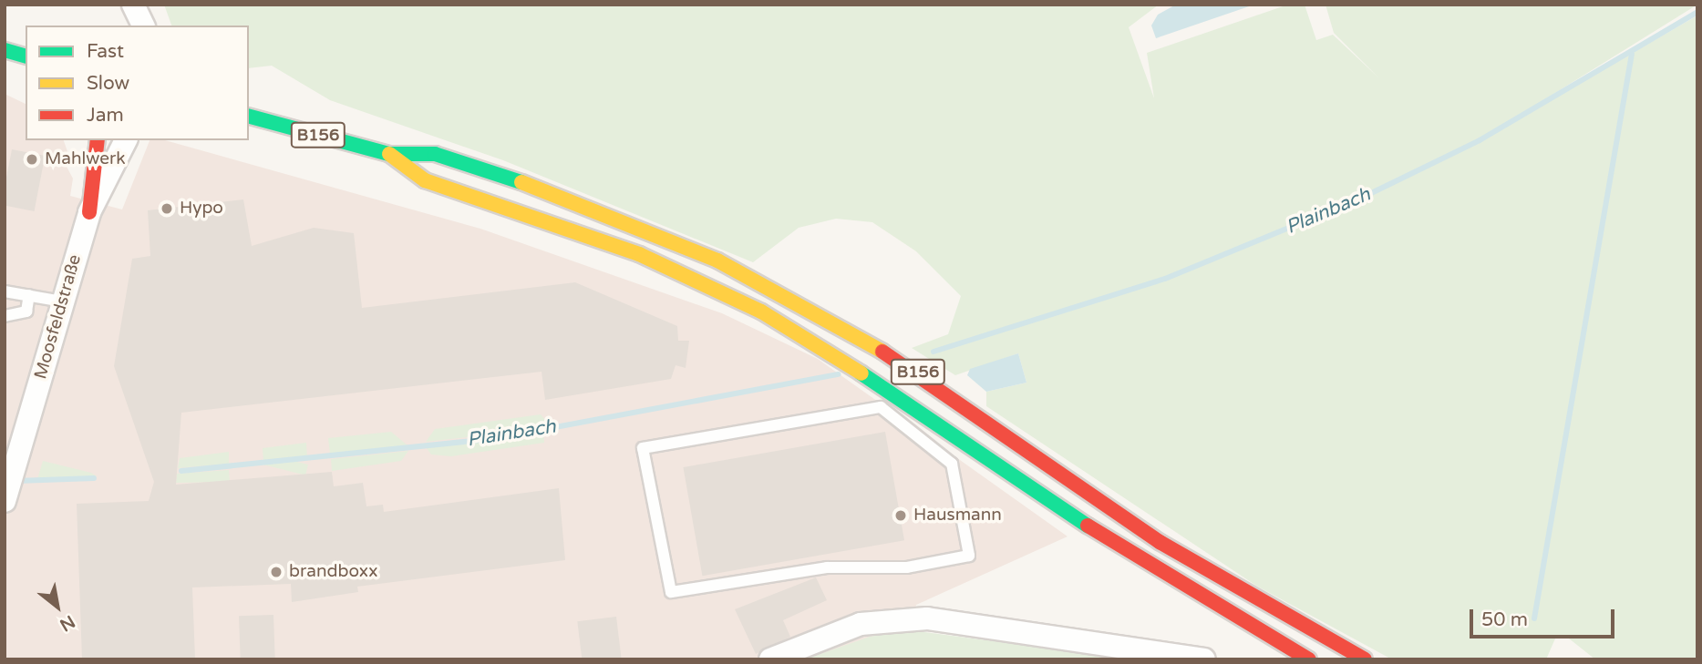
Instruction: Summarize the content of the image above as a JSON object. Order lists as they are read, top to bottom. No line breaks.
{"streets":{"main road":["B156"],"street":["Moosfeldstraße"]},"water":["Plainbach"],"places":["Mahlwerk","Hypo","Hausmann","brandboxx"],"legend":["Fast","Slow","Jam"],"scale_bar":"50 m","north":"bottom right"}
